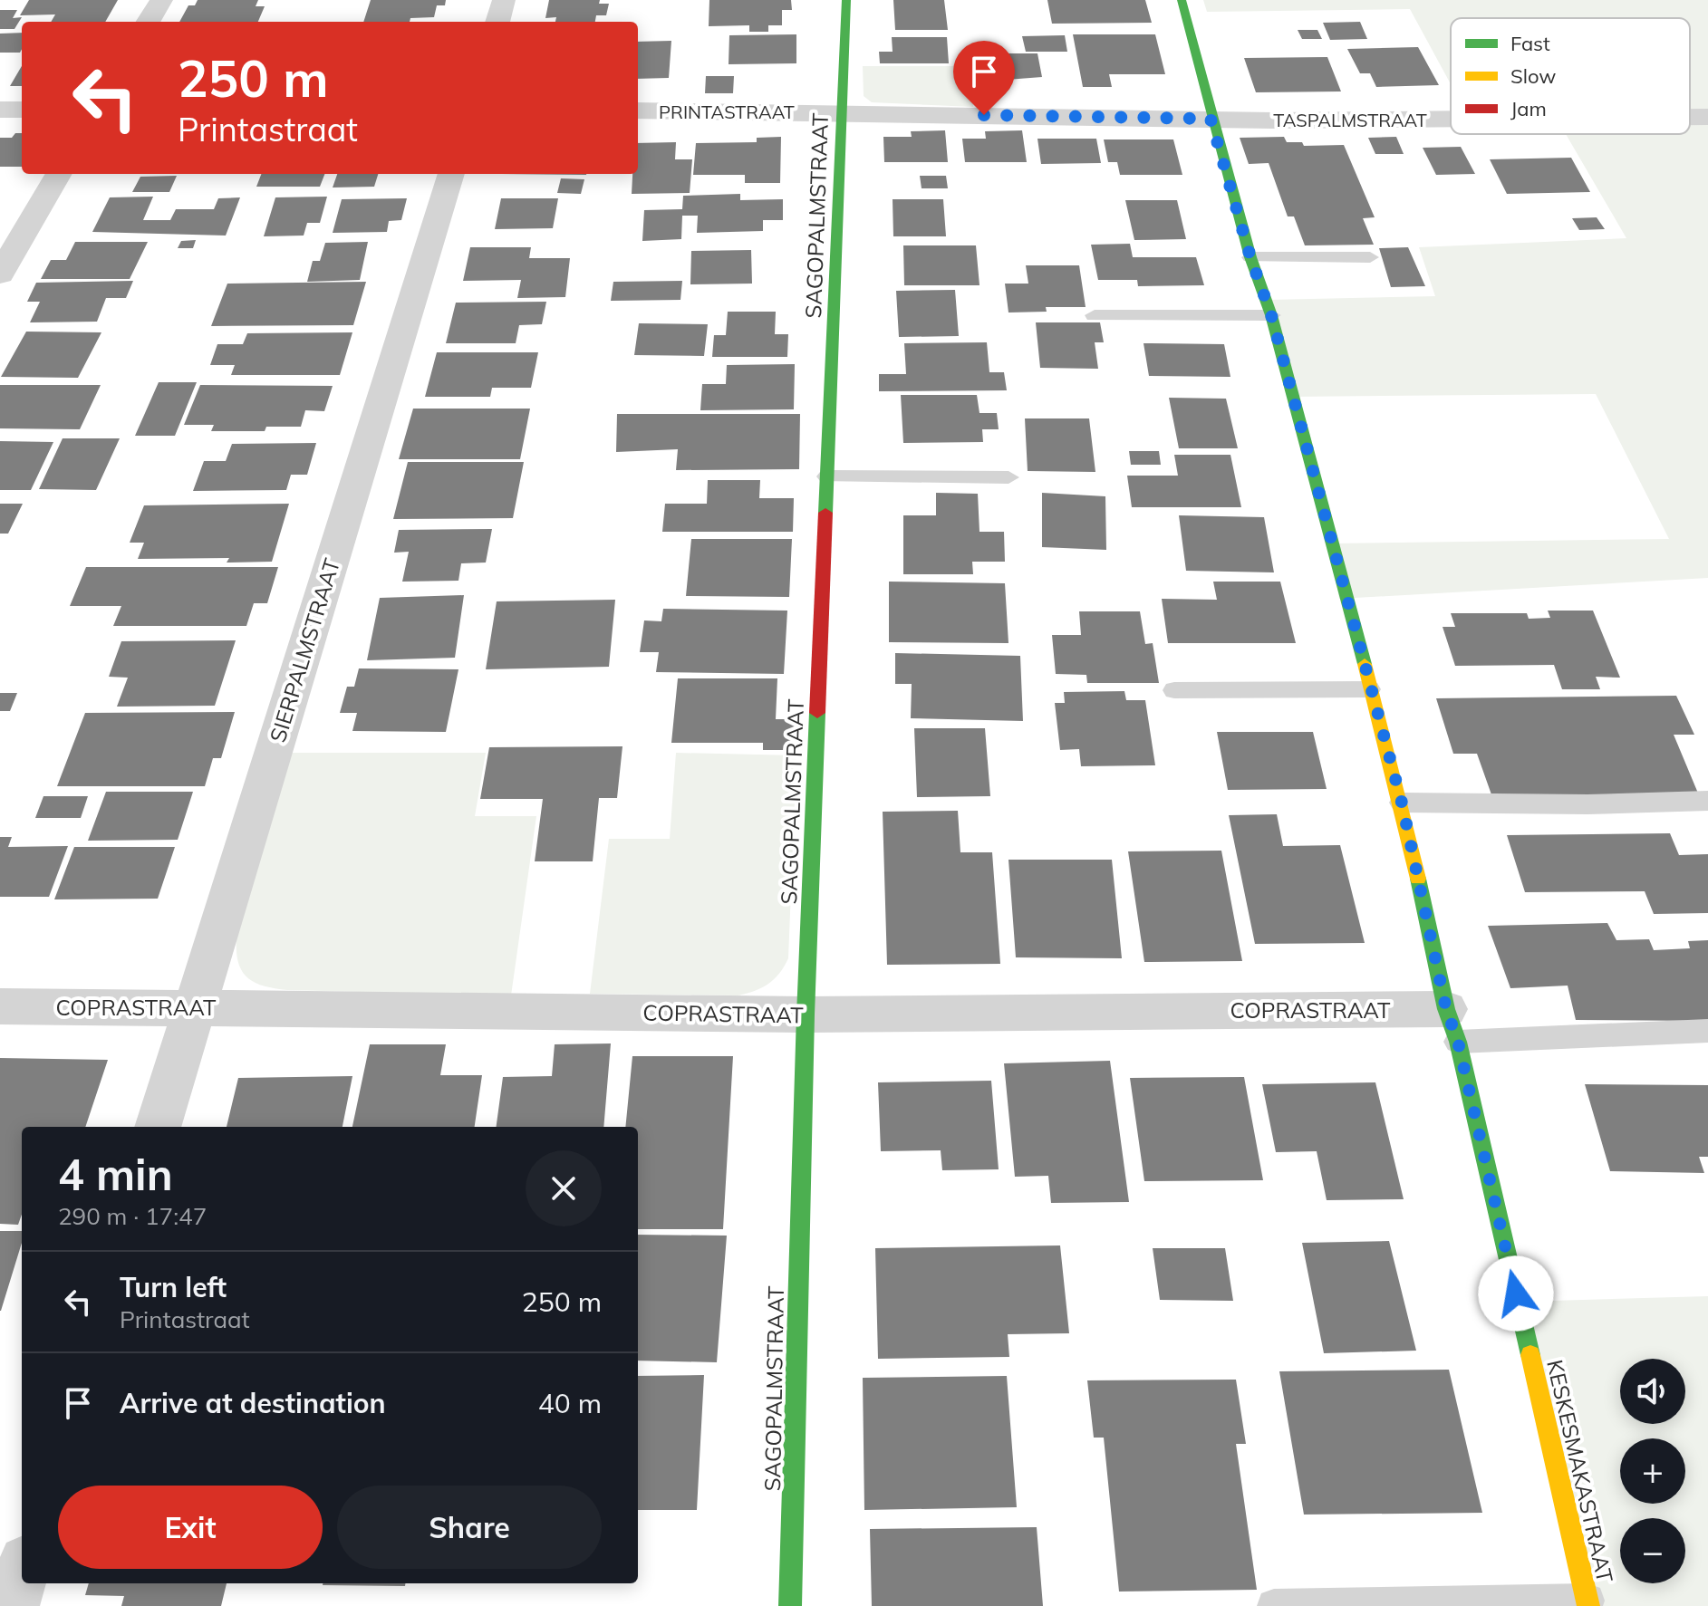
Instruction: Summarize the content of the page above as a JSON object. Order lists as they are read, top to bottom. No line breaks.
{"streets":{"street":["PRINTASTRAAT","TASPALMSTRAAT","SAGOPALMSTRAAT","SIERPALMSTRAAT","COPRASTRAAT","KESKESMAKASTRAAT"]},"crossings":[["PRINTASTRAAT","TASPALMSTRAAT"],["PRINTASTRAAT","SAGOPALMSTRAAT"],["PRINTASTRAAT","KESKESMAKASTRAAT"],["TASPALMSTRAAT","KESKESMAKASTRAAT"],["SAGOPALMSTRAAT","COPRASTRAAT"],["SIERPALMSTRAAT","COPRASTRAAT"],["COPRASTRAAT","KESKESMAKASTRAAT"]],"legend":["Fast","Slow","Jam"],"page":{"turn":["250 m","Printastraat"],"heading":["4 min","290 m · 17:47"],"list":[{"name":"Turn left","note":"Printastraat","value":"250 m"},{"name":"Arrive at destination","value":"40 m"}],"map_buttons":["+","−"],"buttons":["Exit","Share"]}}
